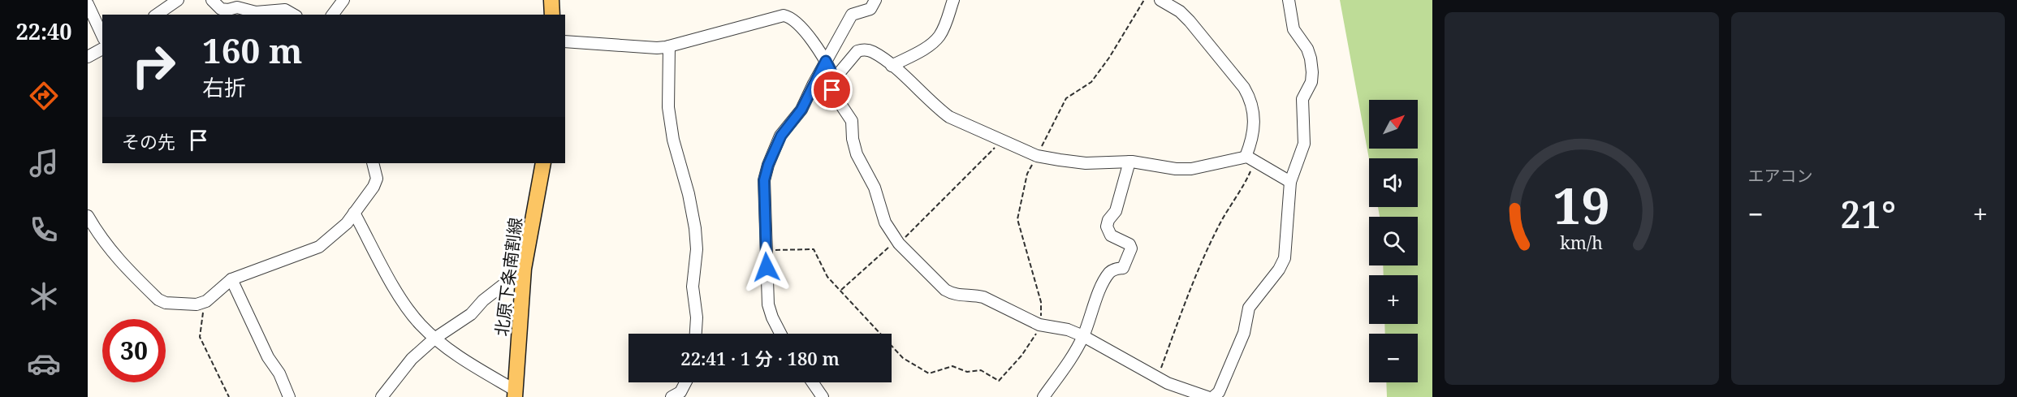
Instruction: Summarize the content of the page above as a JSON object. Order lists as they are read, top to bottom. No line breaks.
{"streets":{"main road":["北原下条南割線"]},"north":"top right","page":{"tabs":"22:40","tile":"エアコン","turn":["160 m","右折"],"map_buttons":["+","−"],"then":"その先","heat":["−","21°","+"],"limit":"30","trip":"22:41 · 1 分 · 180 m","gauge":["19","km/h"]}}
